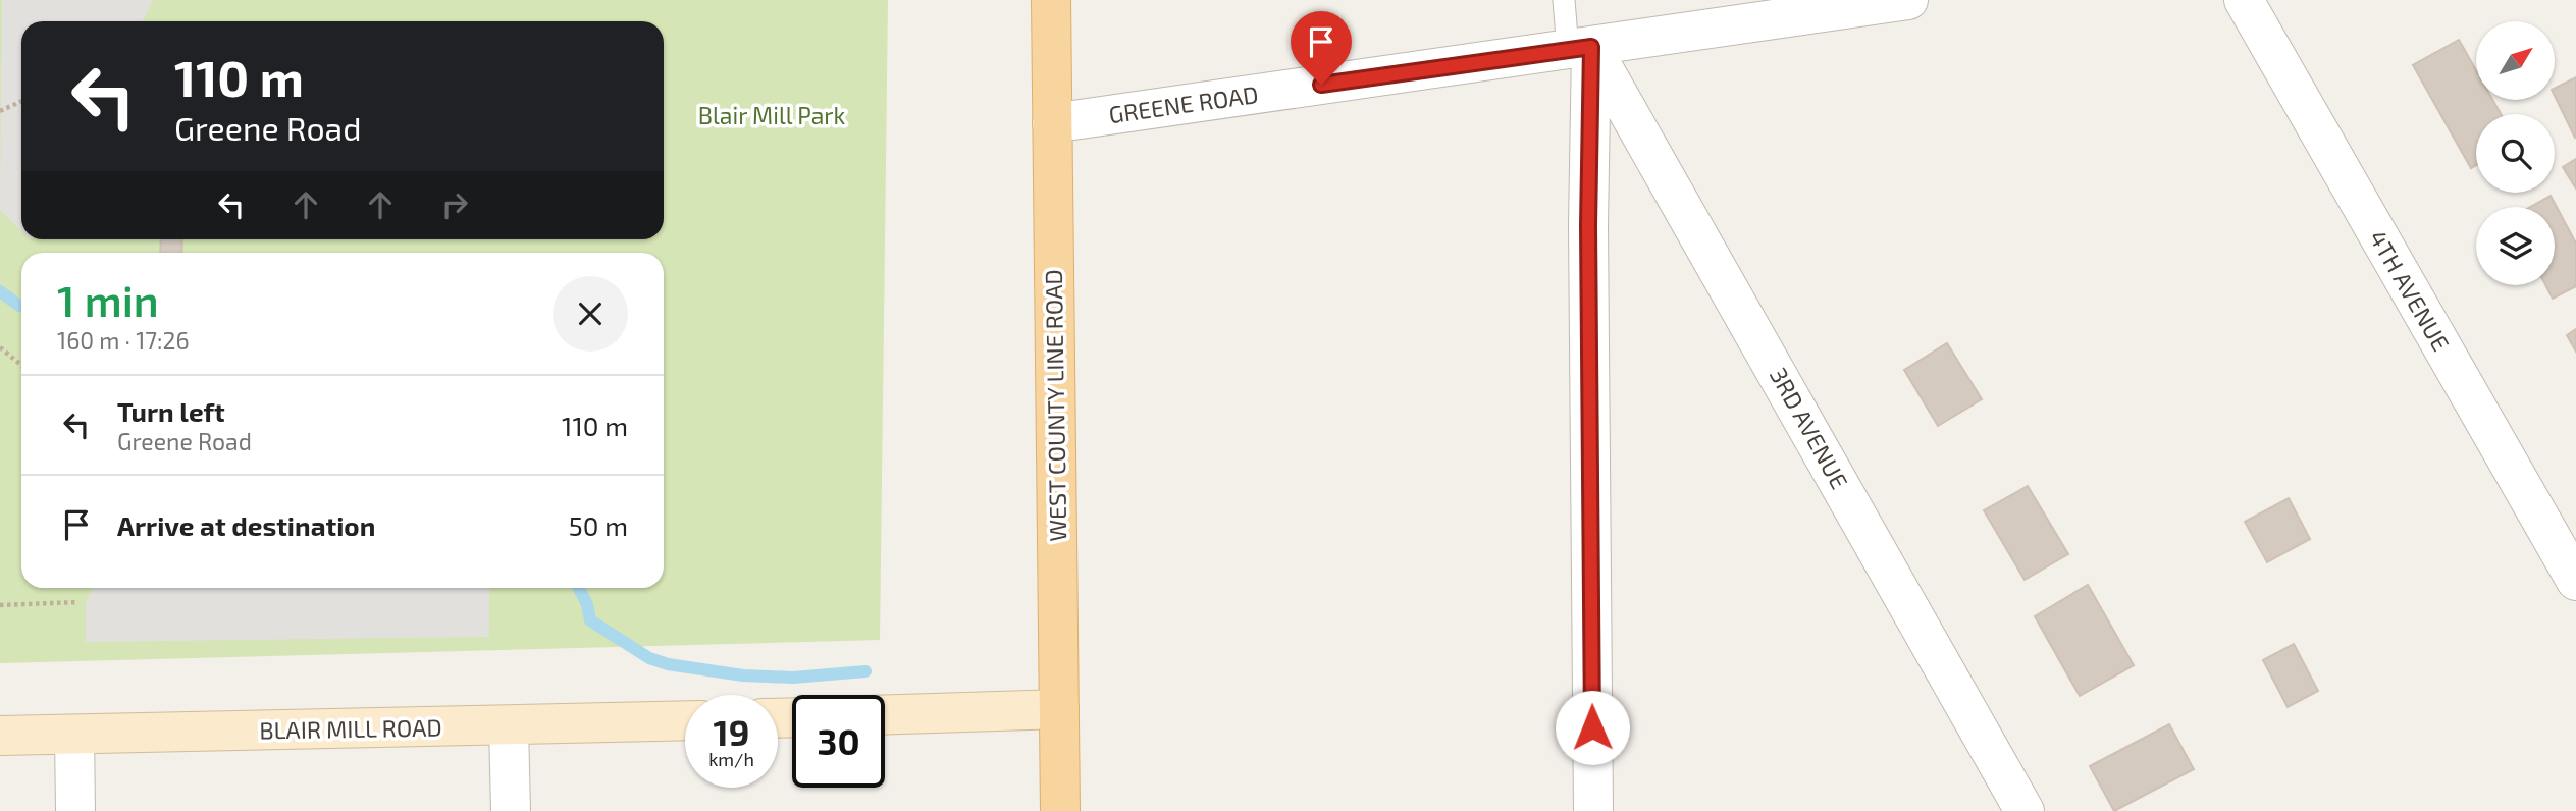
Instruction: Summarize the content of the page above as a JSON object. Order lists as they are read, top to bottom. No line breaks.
{"streets":{"main road":["WEST COUNTY LINE ROAD","BLAIR MILL ROAD"],"street":["GREENE ROAD","4TH AVENUE","3RD AVENUE"]},"crossings":[["GREENE ROAD","WEST COUNTY LINE ROAD"],["GREENE ROAD","3RD AVENUE"]],"parks":["Blair Mill Park"],"north":"top right","page":{"turn":["110 m","Greene Road"],"heading":["1 min","160 m · 17:26"],"list":[{"name":"Turn left","note":"Greene Road","value":"110 m"},{"name":"Arrive at destination","value":"50 m"}],"speed":"19 km/h","limit":"30"}}
